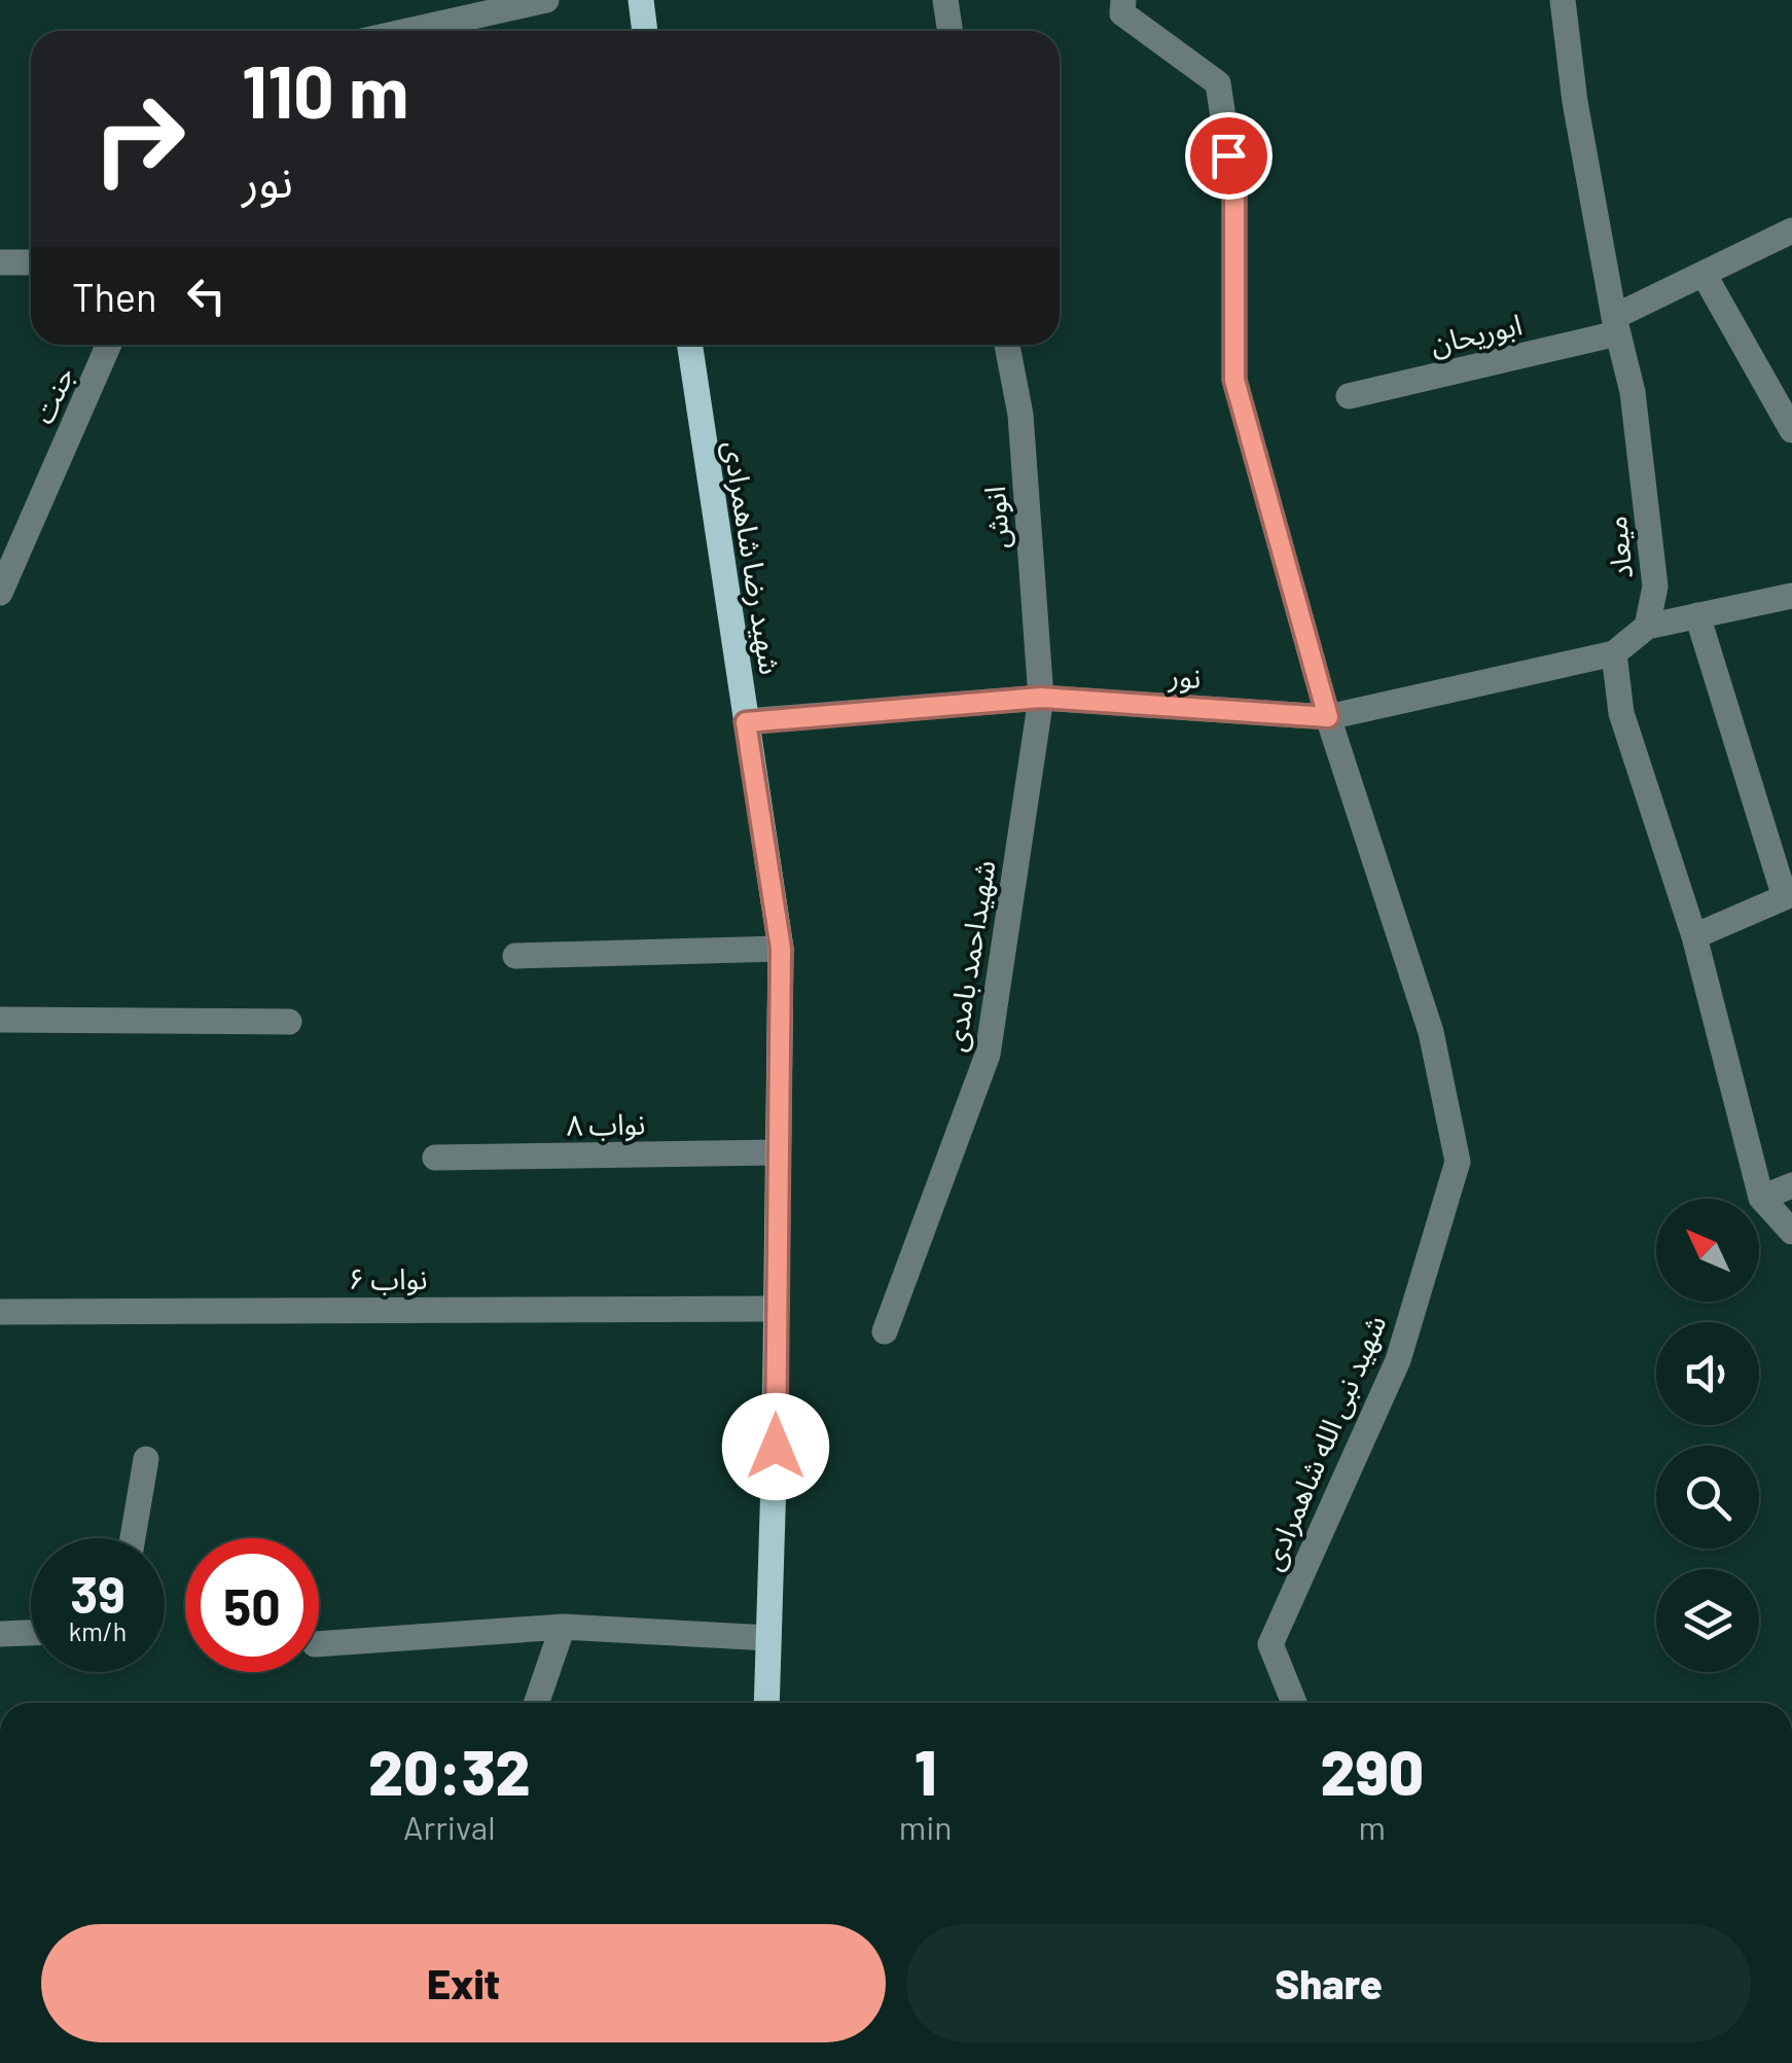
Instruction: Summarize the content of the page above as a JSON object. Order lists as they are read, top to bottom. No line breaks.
{"streets":{"main road":["شهید رضا شاهمرادی"],"street":["ابوریحان","جنت","انوش","میعاد","نور","شهیداحمد بامدی","نواب ۸","نواب ۶","شهید نبی الله شاهمرادی"]},"crossings":[["ابوریحان","میعاد"],["انوش","نور"],["انوش","شهیداحمد بامدی"],["شهید رضا شاهمرادی","نور"],["شهید رضا شاهمرادی","نواب ۸"],["شهید رضا شاهمرادی","نواب ۶"],["نور","شهیداحمد بامدی"],["نور","شهید نبی الله شاهمرادی"]],"north":"top left","page":{"turn":["110 m","نور"],"then":"Then","speed":"39 km/h","limit":"50","eta":["20:32","Arrival","1","min","290","m"],"buttons":["Exit","Share"]}}
